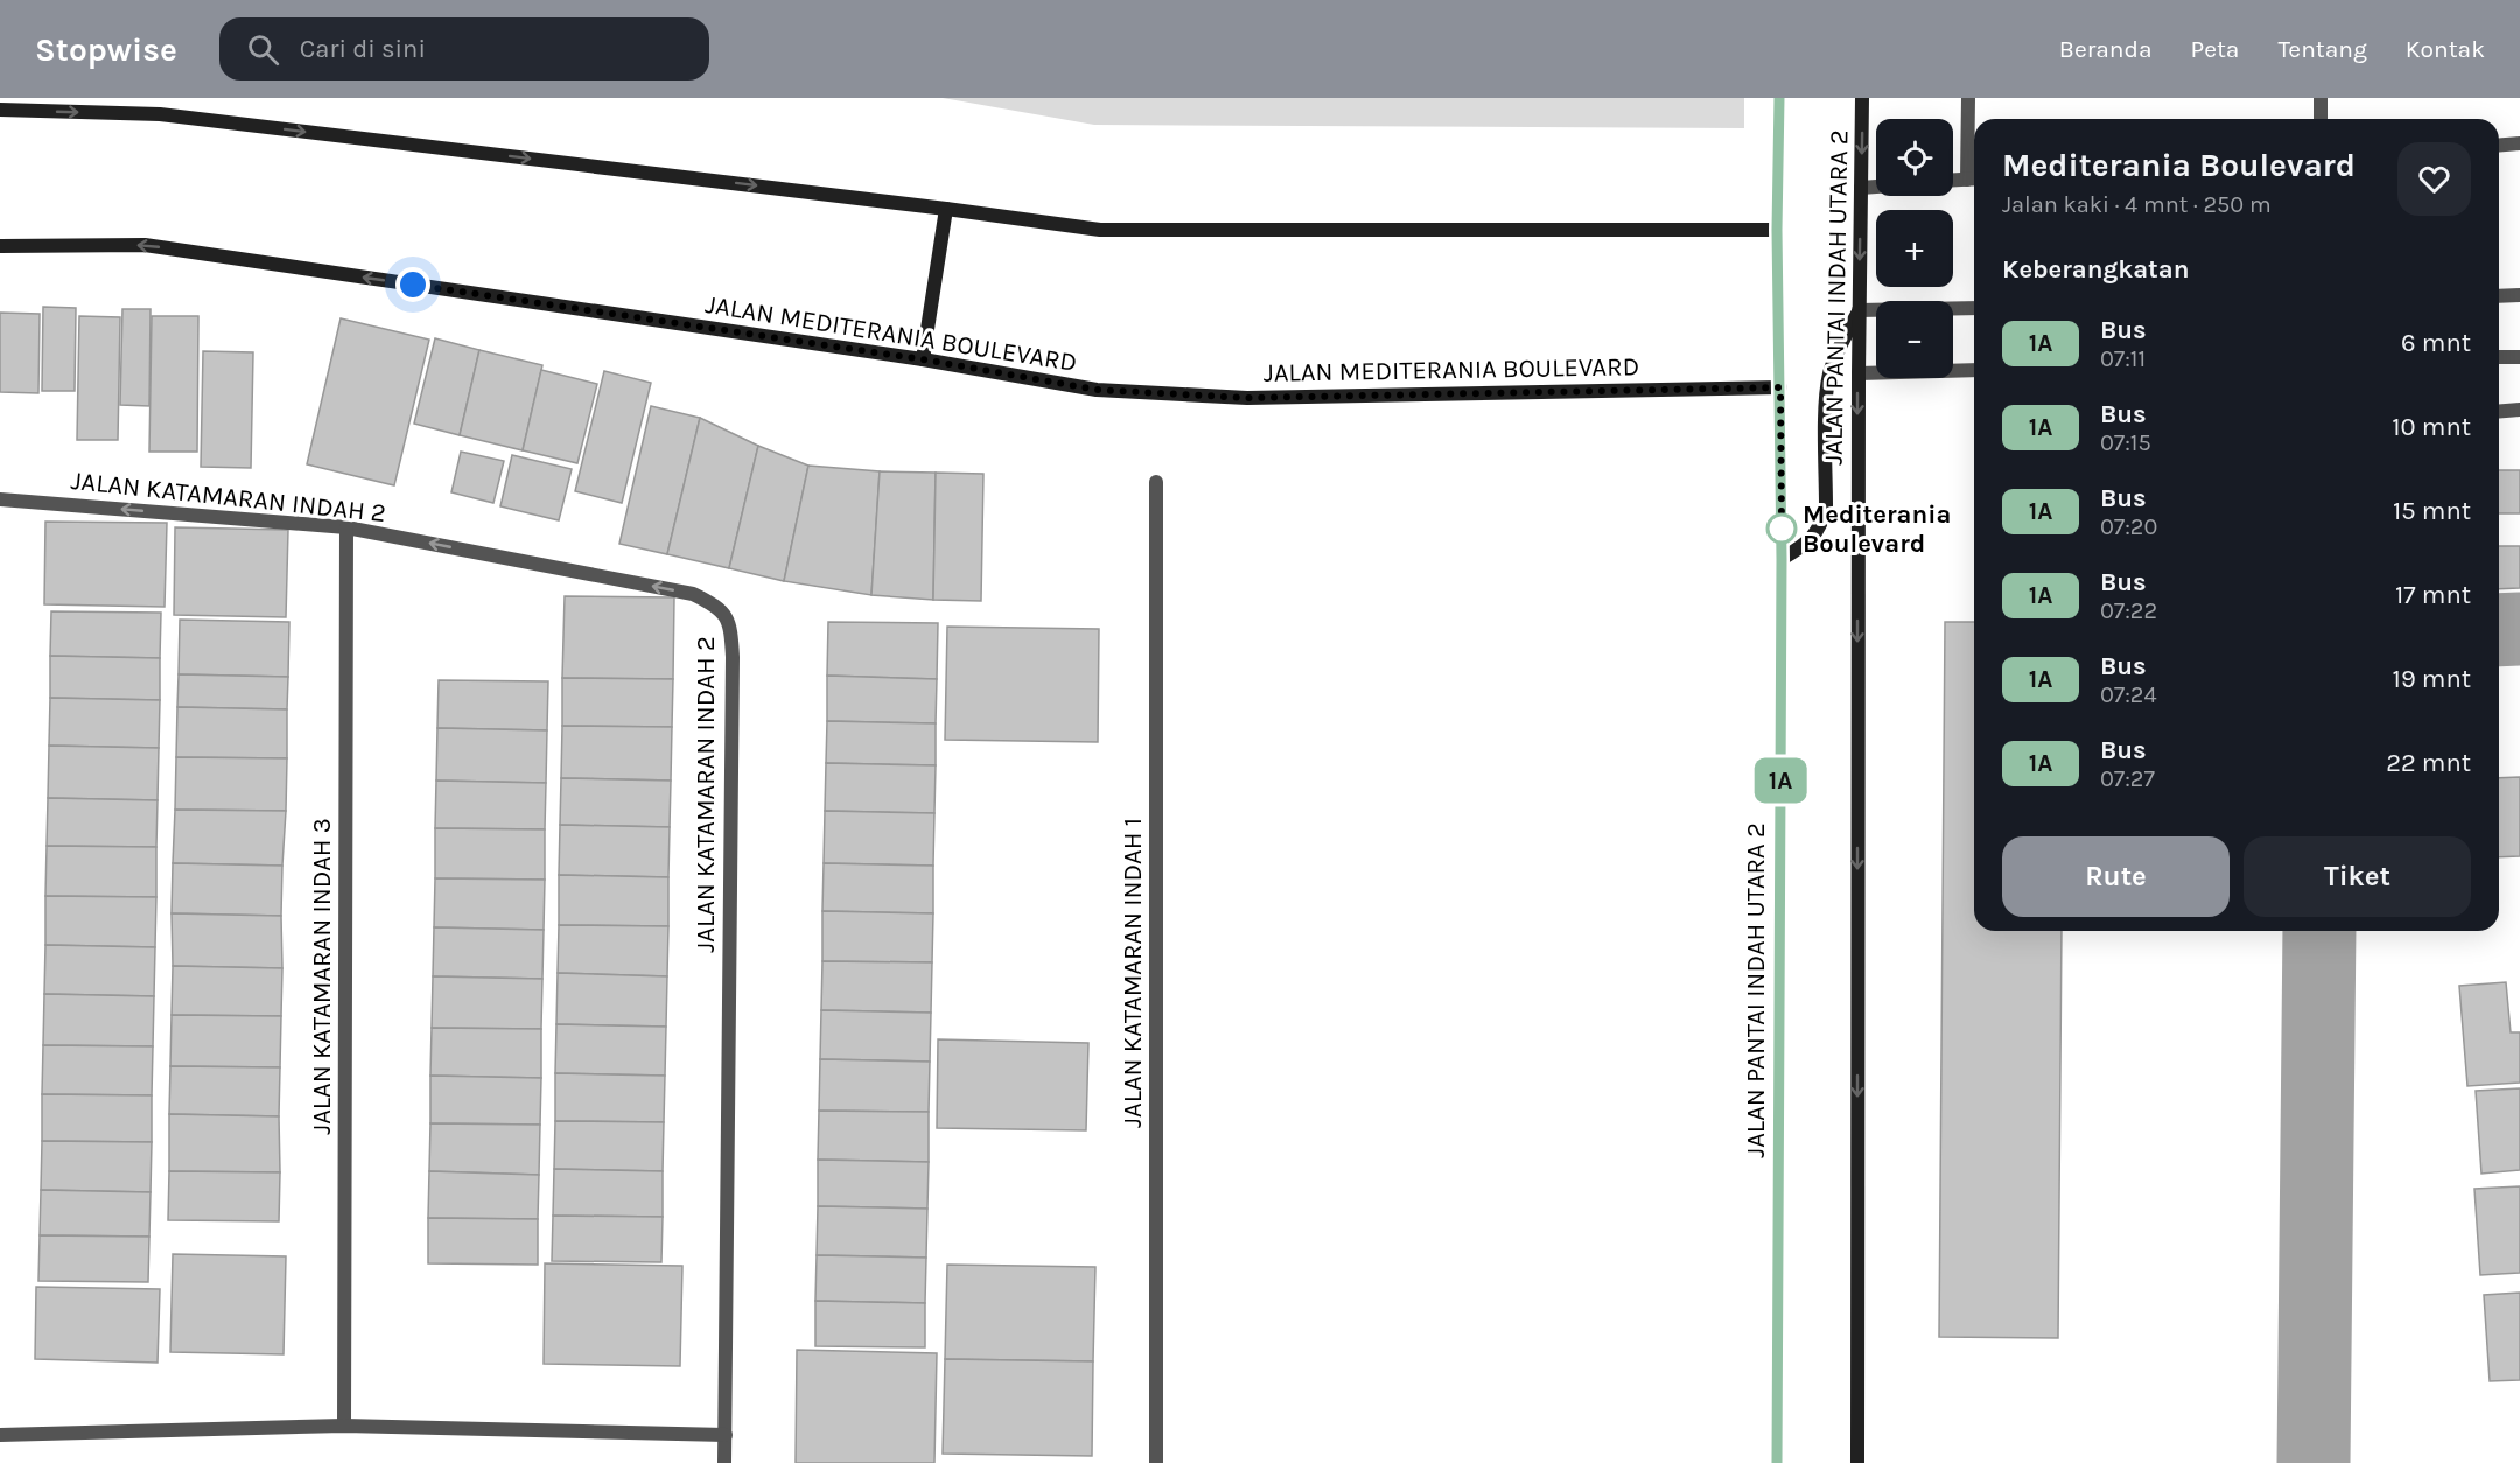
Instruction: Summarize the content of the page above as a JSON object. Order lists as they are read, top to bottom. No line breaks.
{"streets":{"street":["JALAN PANTAI INDAH UTARA 2","JALAN MEDITERANIA BOULEVARD","JALAN KATAMARAN INDAH 2","JALAN KATAMARAN INDAH 1","JALAN KATAMARAN INDAH 3"]},"crossings":[["JALAN PANTAI INDAH UTARA 2","JALAN MEDITERANIA BOULEVARD"],["JALAN KATAMARAN INDAH 2","JALAN KATAMARAN INDAH 3"]],"one_way":["JALAN MEDITERANIA BOULEVARD"],"places":["Mediterania Boulevard"],"lines":["bus line 1A"],"page":{"header":"Stopwise","search":"Cari di sini","nav":["Beranda","Peta","Tentang","Kontak"],"on_map":"1A","map_buttons":["+","−"],"heading":[["Mediterania Boulevard","Jalan kaki · 4 mnt · 250 m"],"Keberangkatan"],"list":[{"mark":"1A","name":"Bus","note":"07:11","value":"6 mnt"},{"mark":"1A","name":"Bus","note":"07:15","value":"10 mnt"},{"mark":"1A","name":"Bus","note":"07:20","value":"15 mnt"},{"mark":"1A","name":"Bus","note":"07:22","value":"17 mnt"},{"mark":"1A","name":"Bus","note":"07:24","value":"19 mnt"},{"mark":"1A","name":"Bus","note":"07:27","value":"22 mnt"}],"buttons":["Rute","Tiket"]}}
